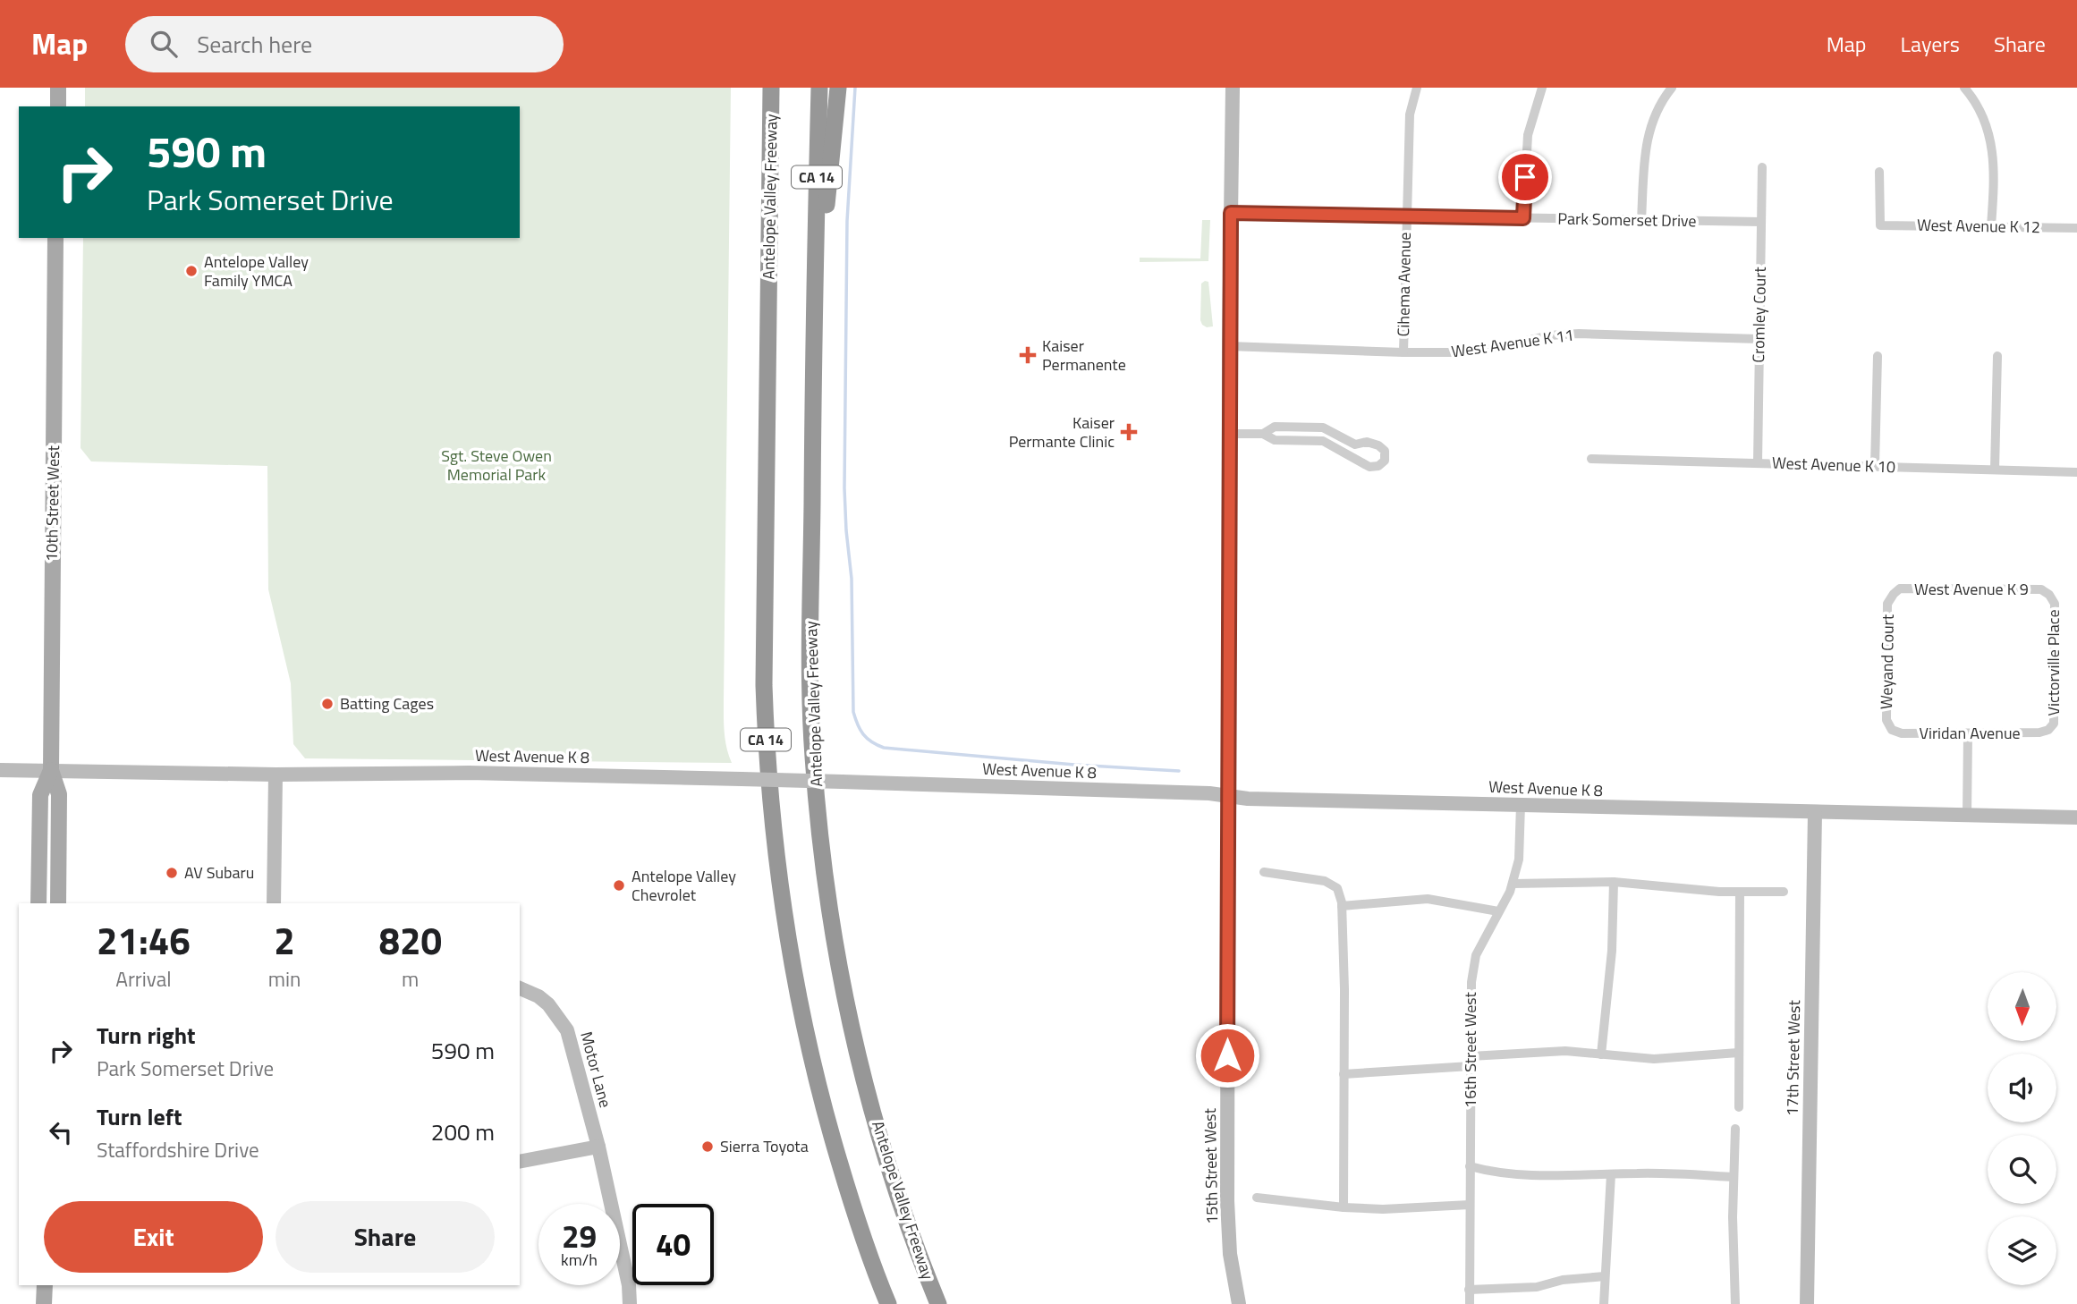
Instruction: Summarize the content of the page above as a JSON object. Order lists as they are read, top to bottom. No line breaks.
{"streets":{"highway":["CA 14","Antelope Valley Freeway"],"main road":["10th Street West"],"street":["Park Somerset Drive","West Avenue K 12","Cihema Avenue","Cromley Court","West Avenue K 11","West Avenue K 10","West Avenue K 9","Weyand Court","Victorville Place","Viridan Avenue","West Avenue K 8","16th Street West","17th Street West","Motor Lane","15th Street West"]},"crossings":[["Park Somerset Drive","Cihema Avenue"],["Park Somerset Drive","Cromley Court"],["Park Somerset Drive","15th Street West"],["Cihema Avenue","West Avenue K 11"],["Cromley Court","West Avenue K 11"],["Cromley Court","West Avenue K 10"],["West Avenue K 11","15th Street West"],["10th Street West","West Avenue K 8"],["West Avenue K 9","Weyand Court"],["West Avenue K 9","Victorville Place"],["Weyand Court","Viridan Avenue"],["Victorville Place","Viridan Avenue"],["West Avenue K 8","16th Street West"],["West Avenue K 8","17th Street West"],["West Avenue K 8","15th Street West"]],"parks":["Sgt. Steve Owen Memorial Park"],"places":{"other":["Antelope Valley Family YMCA","Batting Cages","AV Subaru","Antelope Valley Chevrolet","Sierra Toyota"],"health":["Kaiser Permanente","Kaiser Permante Clinic"]},"north":"bottom","page":{"header":"Map","search":"Search here","nav":["Map","Layers","Share"],"turn":["590 m","Park Somerset Drive"],"eta":["21:46","Arrival","2","min","820","m"],"list":[{"name":"Turn right","note":"Park Somerset Drive","value":"590 m"},{"name":"Turn left","note":"Staffordshire Drive","value":"200 m"}],"buttons":["Exit","Share"],"speed":"29 km/h","limit":"40"}}
